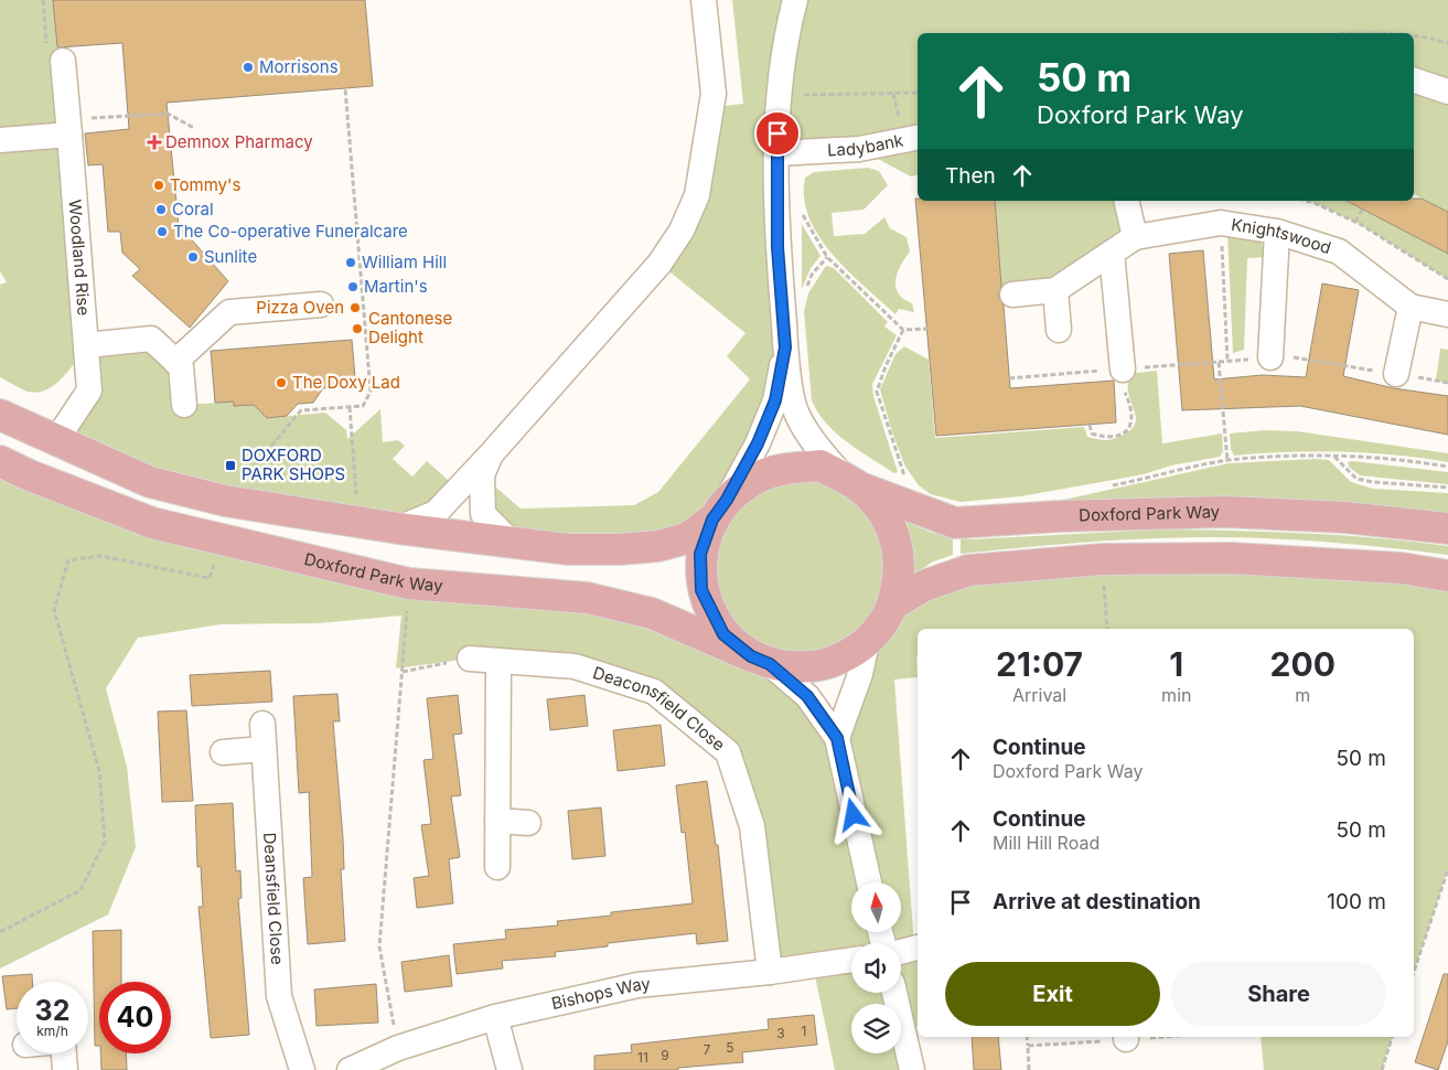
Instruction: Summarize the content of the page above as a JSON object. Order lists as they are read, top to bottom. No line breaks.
{"streets":{"main road":["Doxford Park Way"],"street":["Ladybank","Knightswood","Woodland Rise","Deaconsfield Close","Deansfield Close","Bishops Way"]},"crossings":[["Woodland Rise","Doxford Park Way"],["Deaconsfield Close","Bishops Way"]],"places":{"other":["Morrisons","Tommy's","Coral","The Co-operative Funeralcare","Sunlite","William Hill","Martin's","Pizza Oven","Cantonese Delight","The Doxy Lad"],"health":["Demnox Pharmacy"],"transit":["DOXFORD PARK SHOPS"]},"house_numbers":["1","3","5","7","9","11"],"north":"top","page":{"turn":["50 m","Doxford Park Way"],"then":"Then","eta":["21:07","Arrival","1","min","200","m"],"list":[{"name":"Continue","note":"Doxford Park Way","value":"50 m"},{"name":"Continue","note":"Mill Hill Road","value":"50 m"},{"name":"Arrive at destination","value":"100 m"}],"buttons":["Exit","Share"],"speed":"32 km/h","limit":"40"}}
